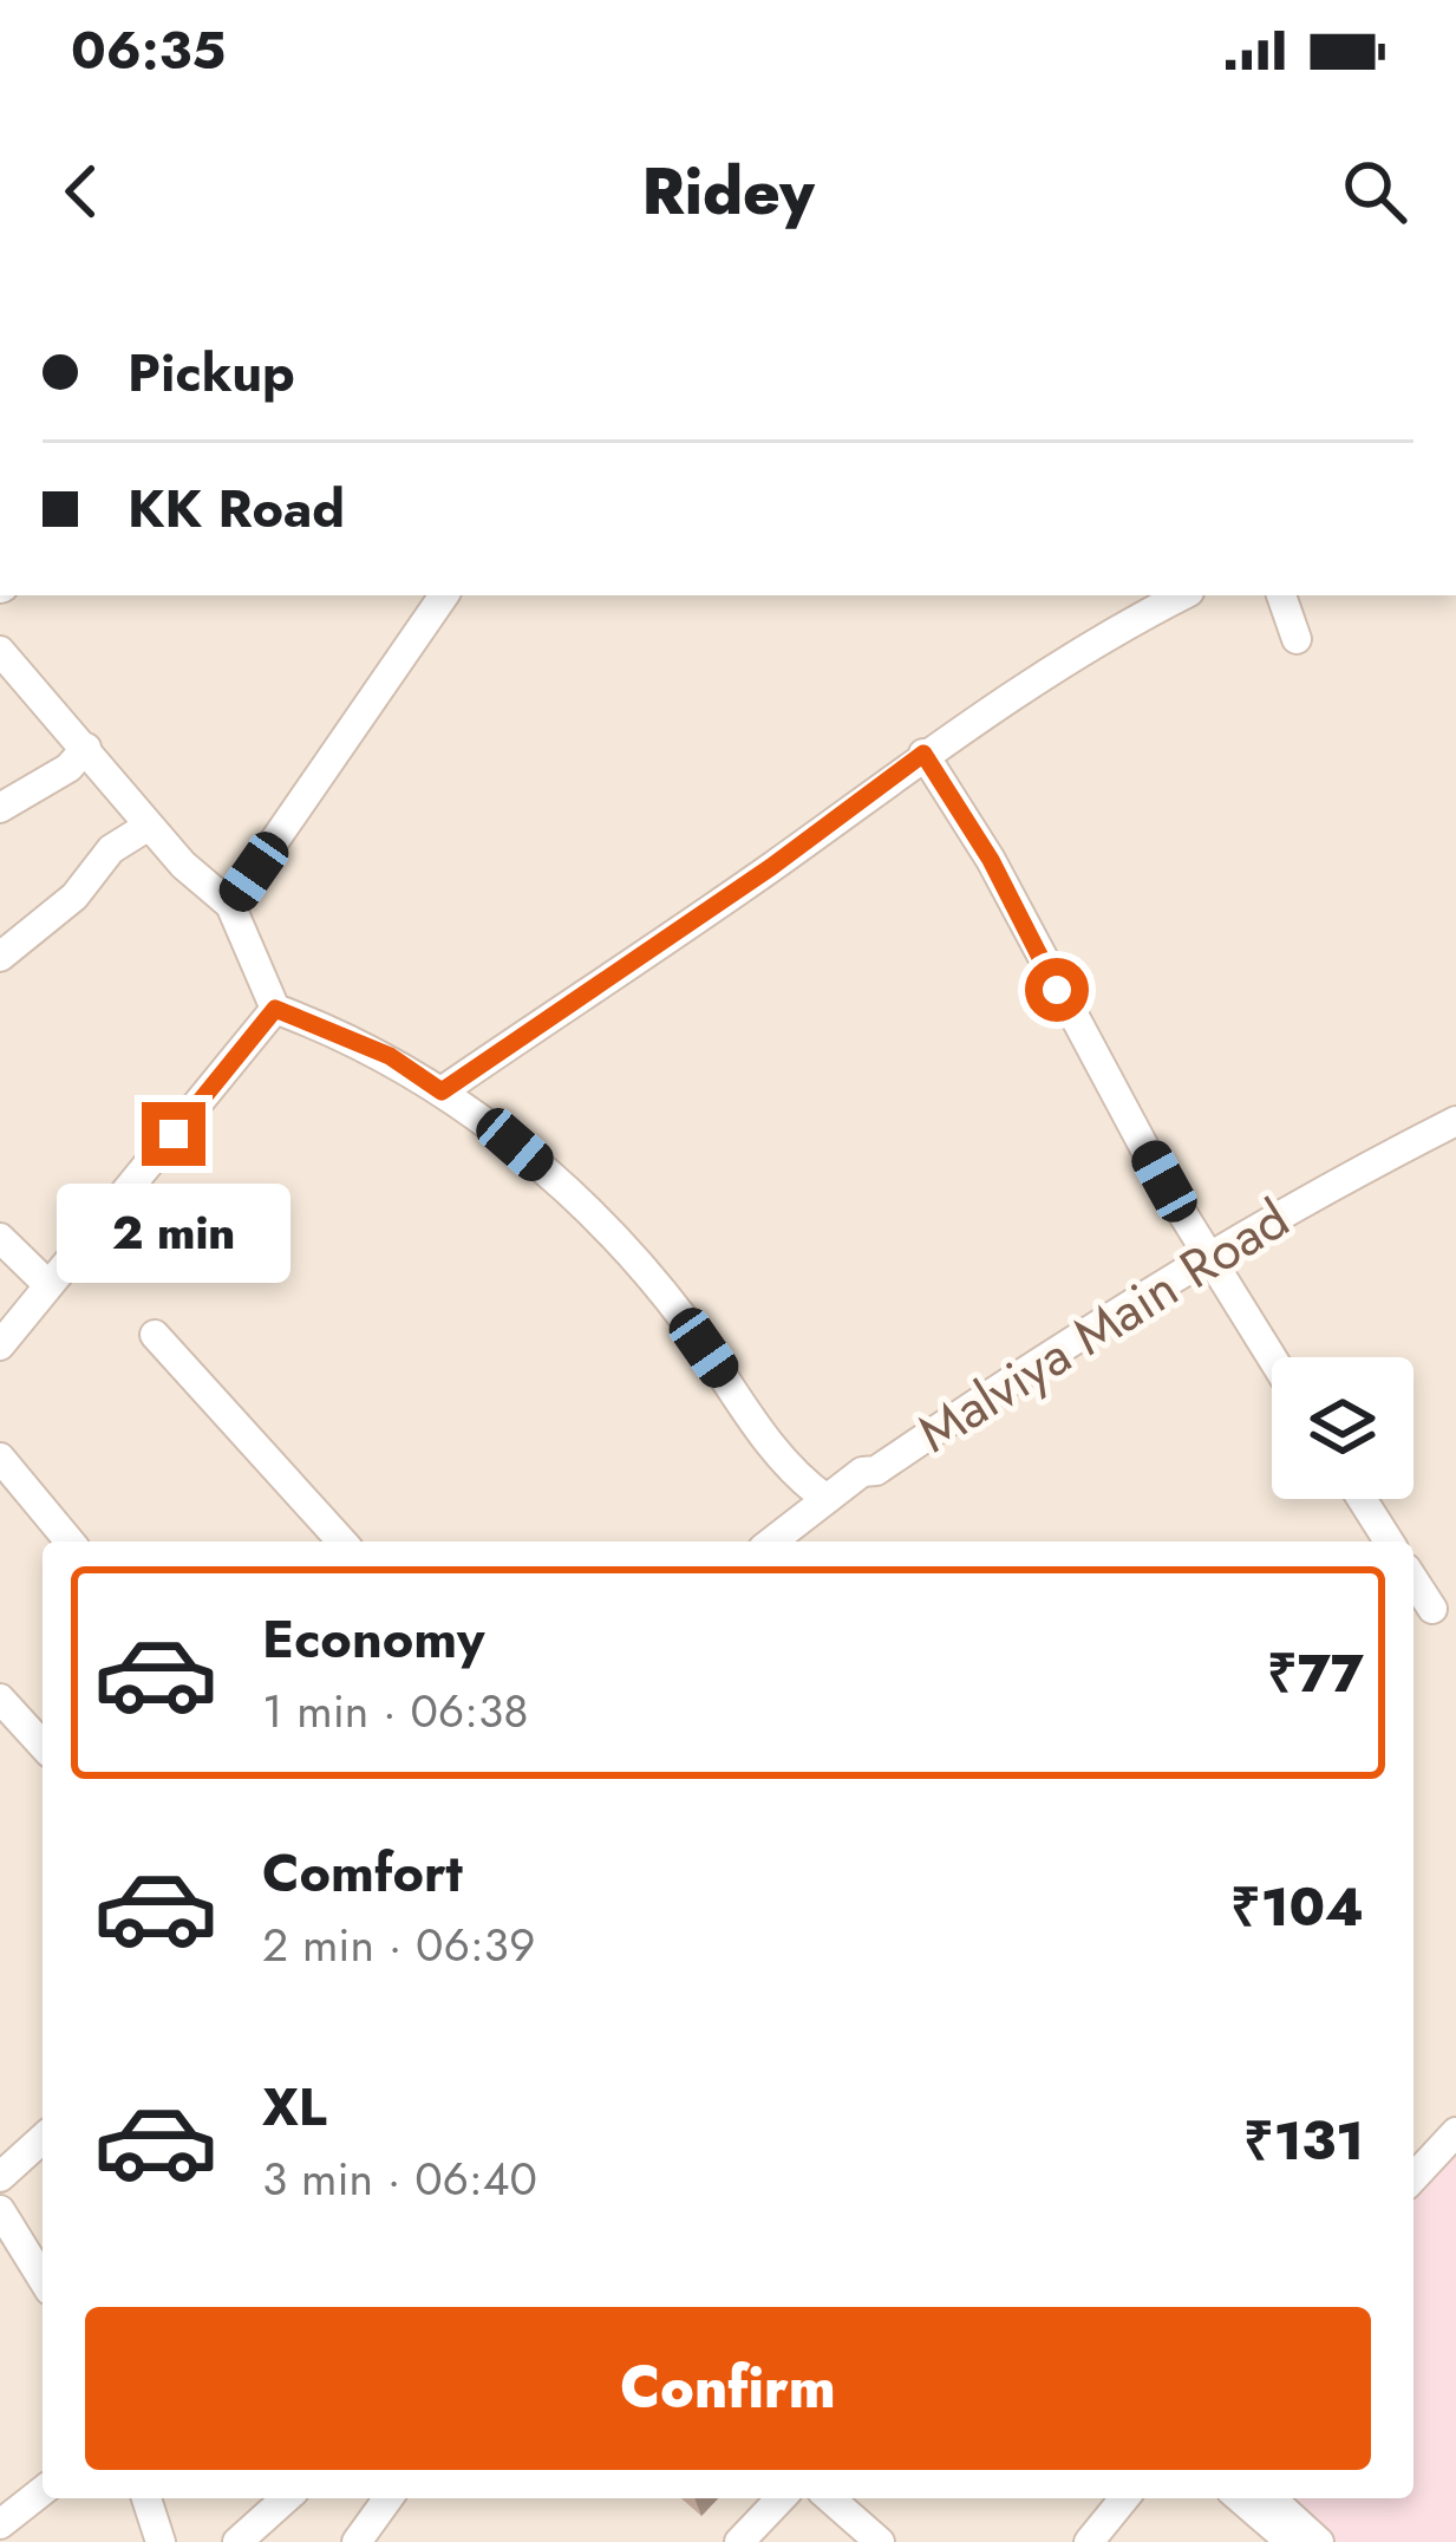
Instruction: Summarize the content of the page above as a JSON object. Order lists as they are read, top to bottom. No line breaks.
{"streets":{"street":["Malviya Main Road"]},"page":{"status":"06:35","header":"Ridey","banner":["Pickup","KK Road"],"bubble":"2 min","list":[{"name":"Economy","note":"1 min · 06:38","value":"₹77"},{"name":"Comfort","note":"2 min · 06:39","value":"₹104"},{"name":"XL","note":"3 min · 06:40","value":"₹131"}],"buttons":"Confirm"}}
